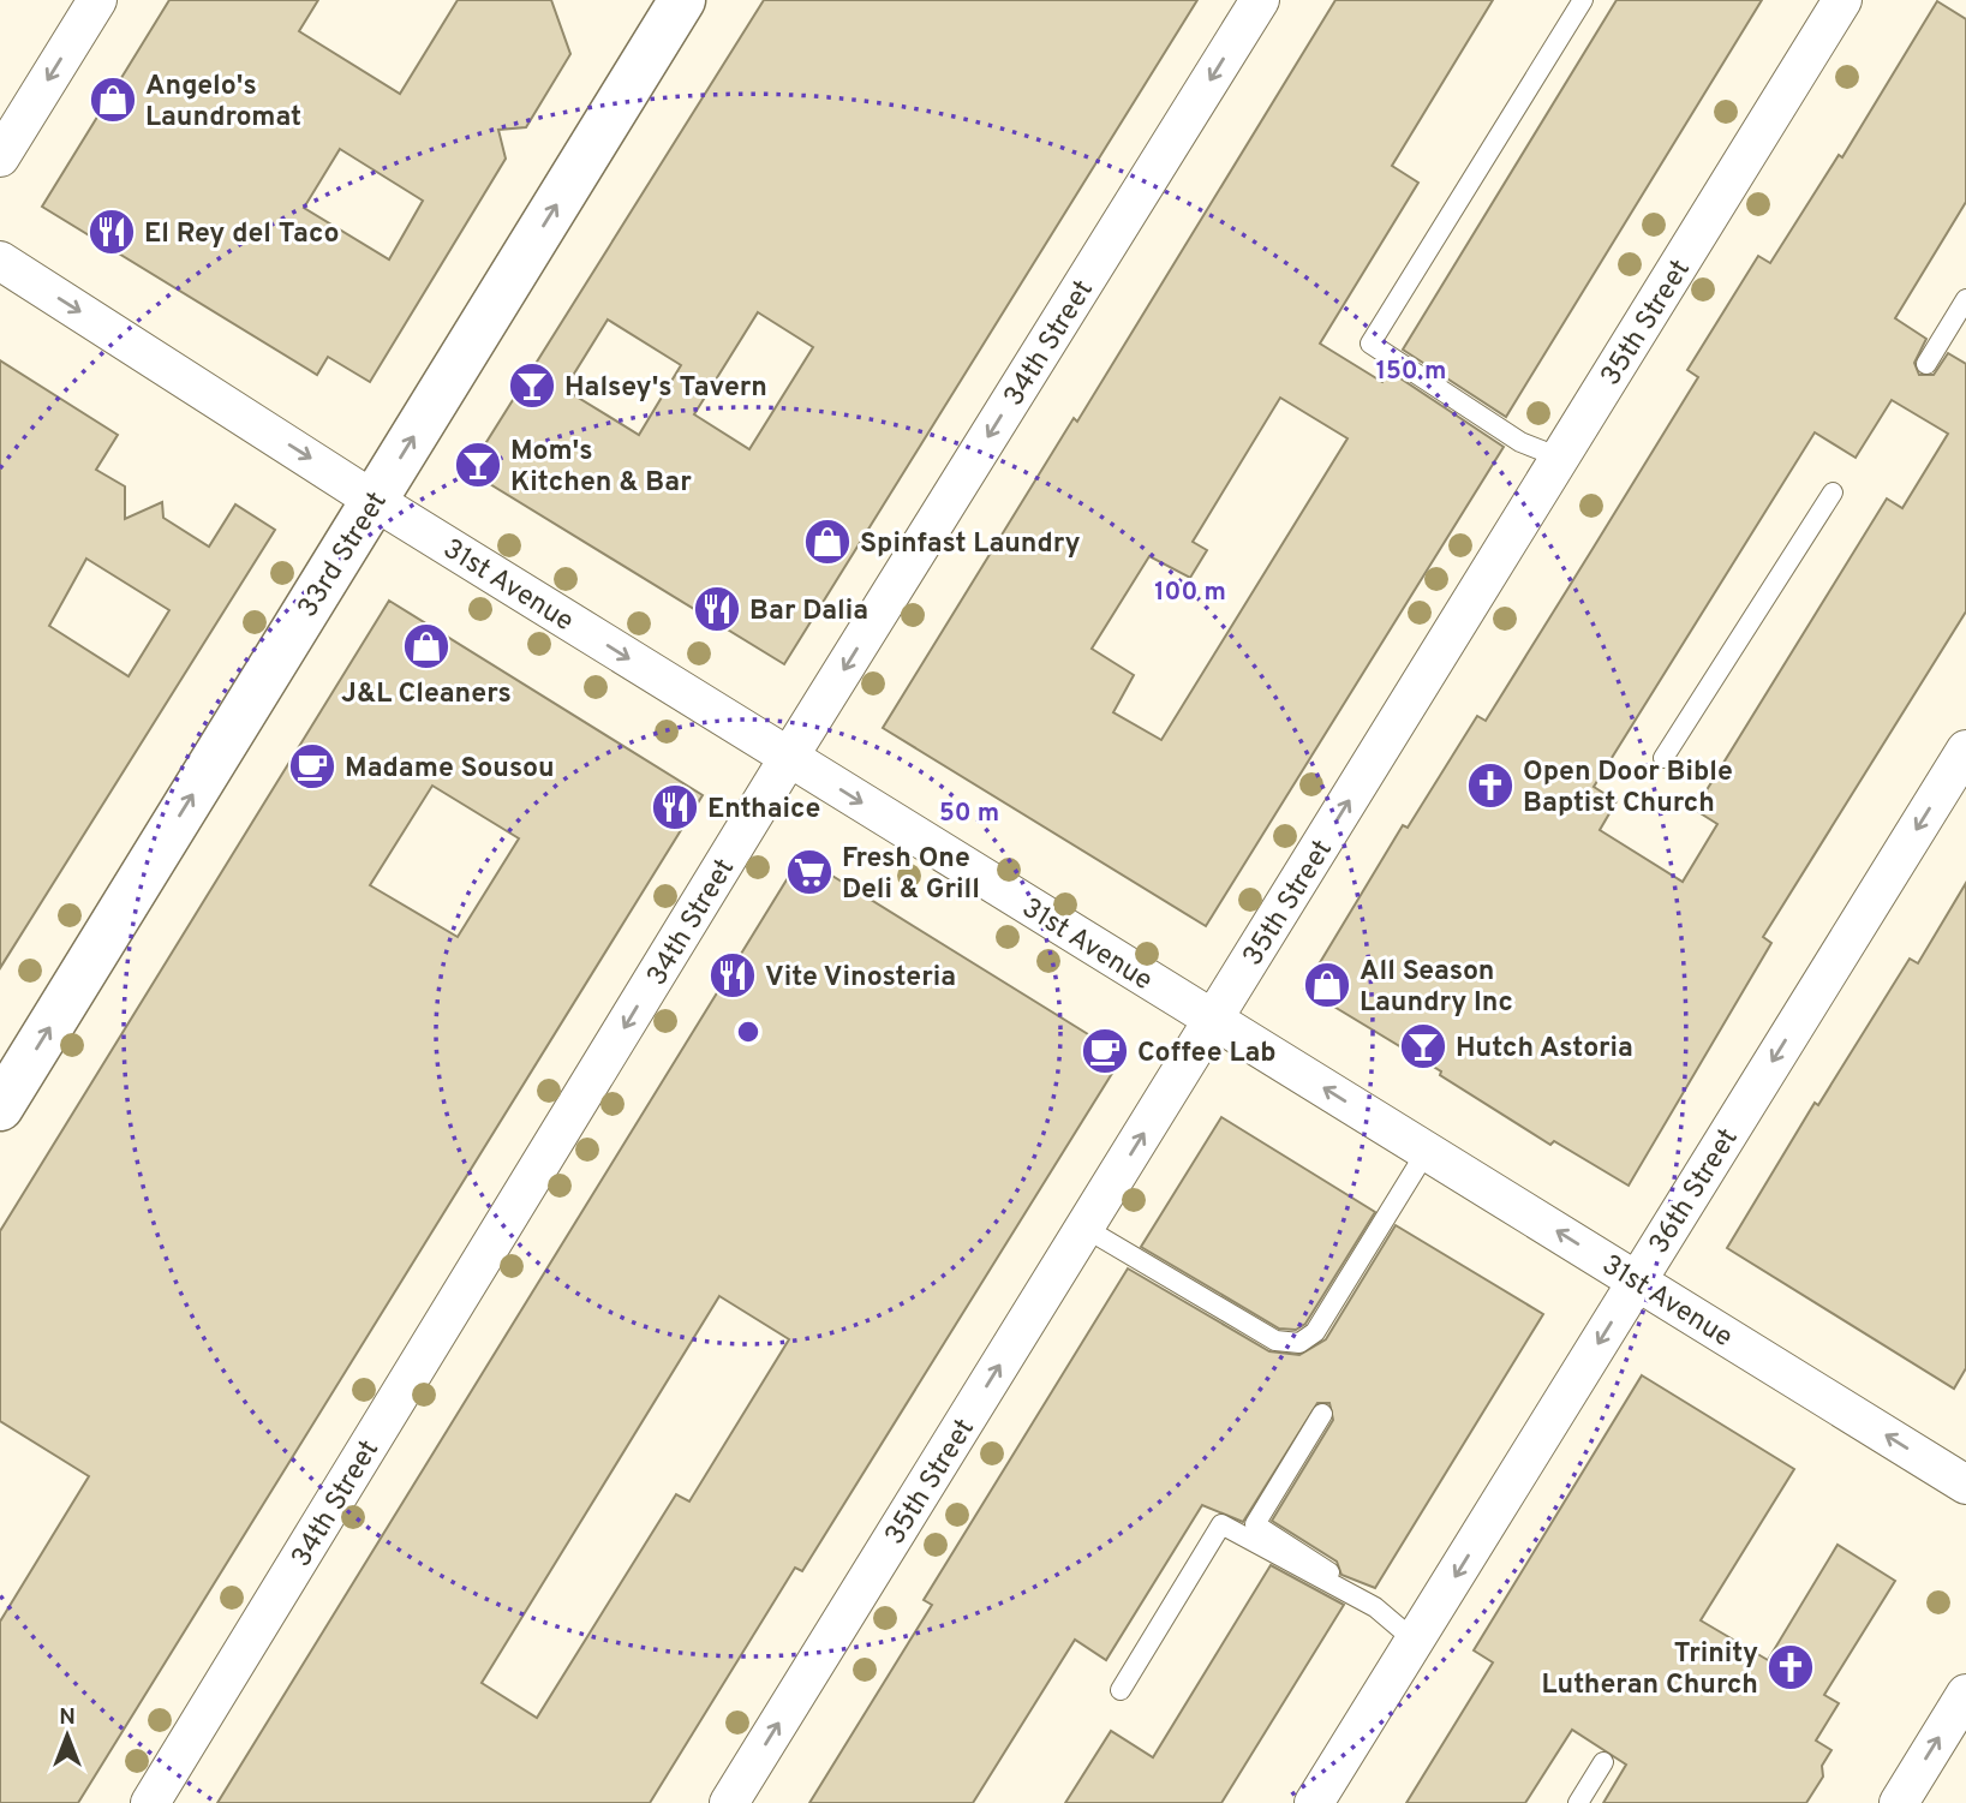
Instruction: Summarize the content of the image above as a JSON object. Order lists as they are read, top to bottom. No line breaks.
{"streets":{"main road":["33rd Street"],"street":["35th Street","34th Street","31st Avenue","36th Street"]},"crossings":[["35th Street","31st Avenue"],["34th Street","31st Avenue"],["33rd Street","31st Avenue"],["31st Avenue","36th Street"]],"one_way":["35th Street","34th Street","33rd Street","36th Street"],"places":{"shop":["Angelo's Laundromat","Spinfast Laundry","J&L Cleaners","All Season Laundry Inc"],"restaurant":["El Rey del Taco","Bar Dalia","Enthaice","Vite Vinosteria"],"bar":["Halsey's Tavern","Mom's Kitchen & Bar","Hutch Astoria"],"cafe":["Madame Sousou","Coffee Lab"],"church":["Open Door Bible Baptist Church","Trinity Lutheran Church"],"supermarket":["Fresh One Deli & Grill"]},"north":"top","rings":["150 m","100 m","50 m"]}
